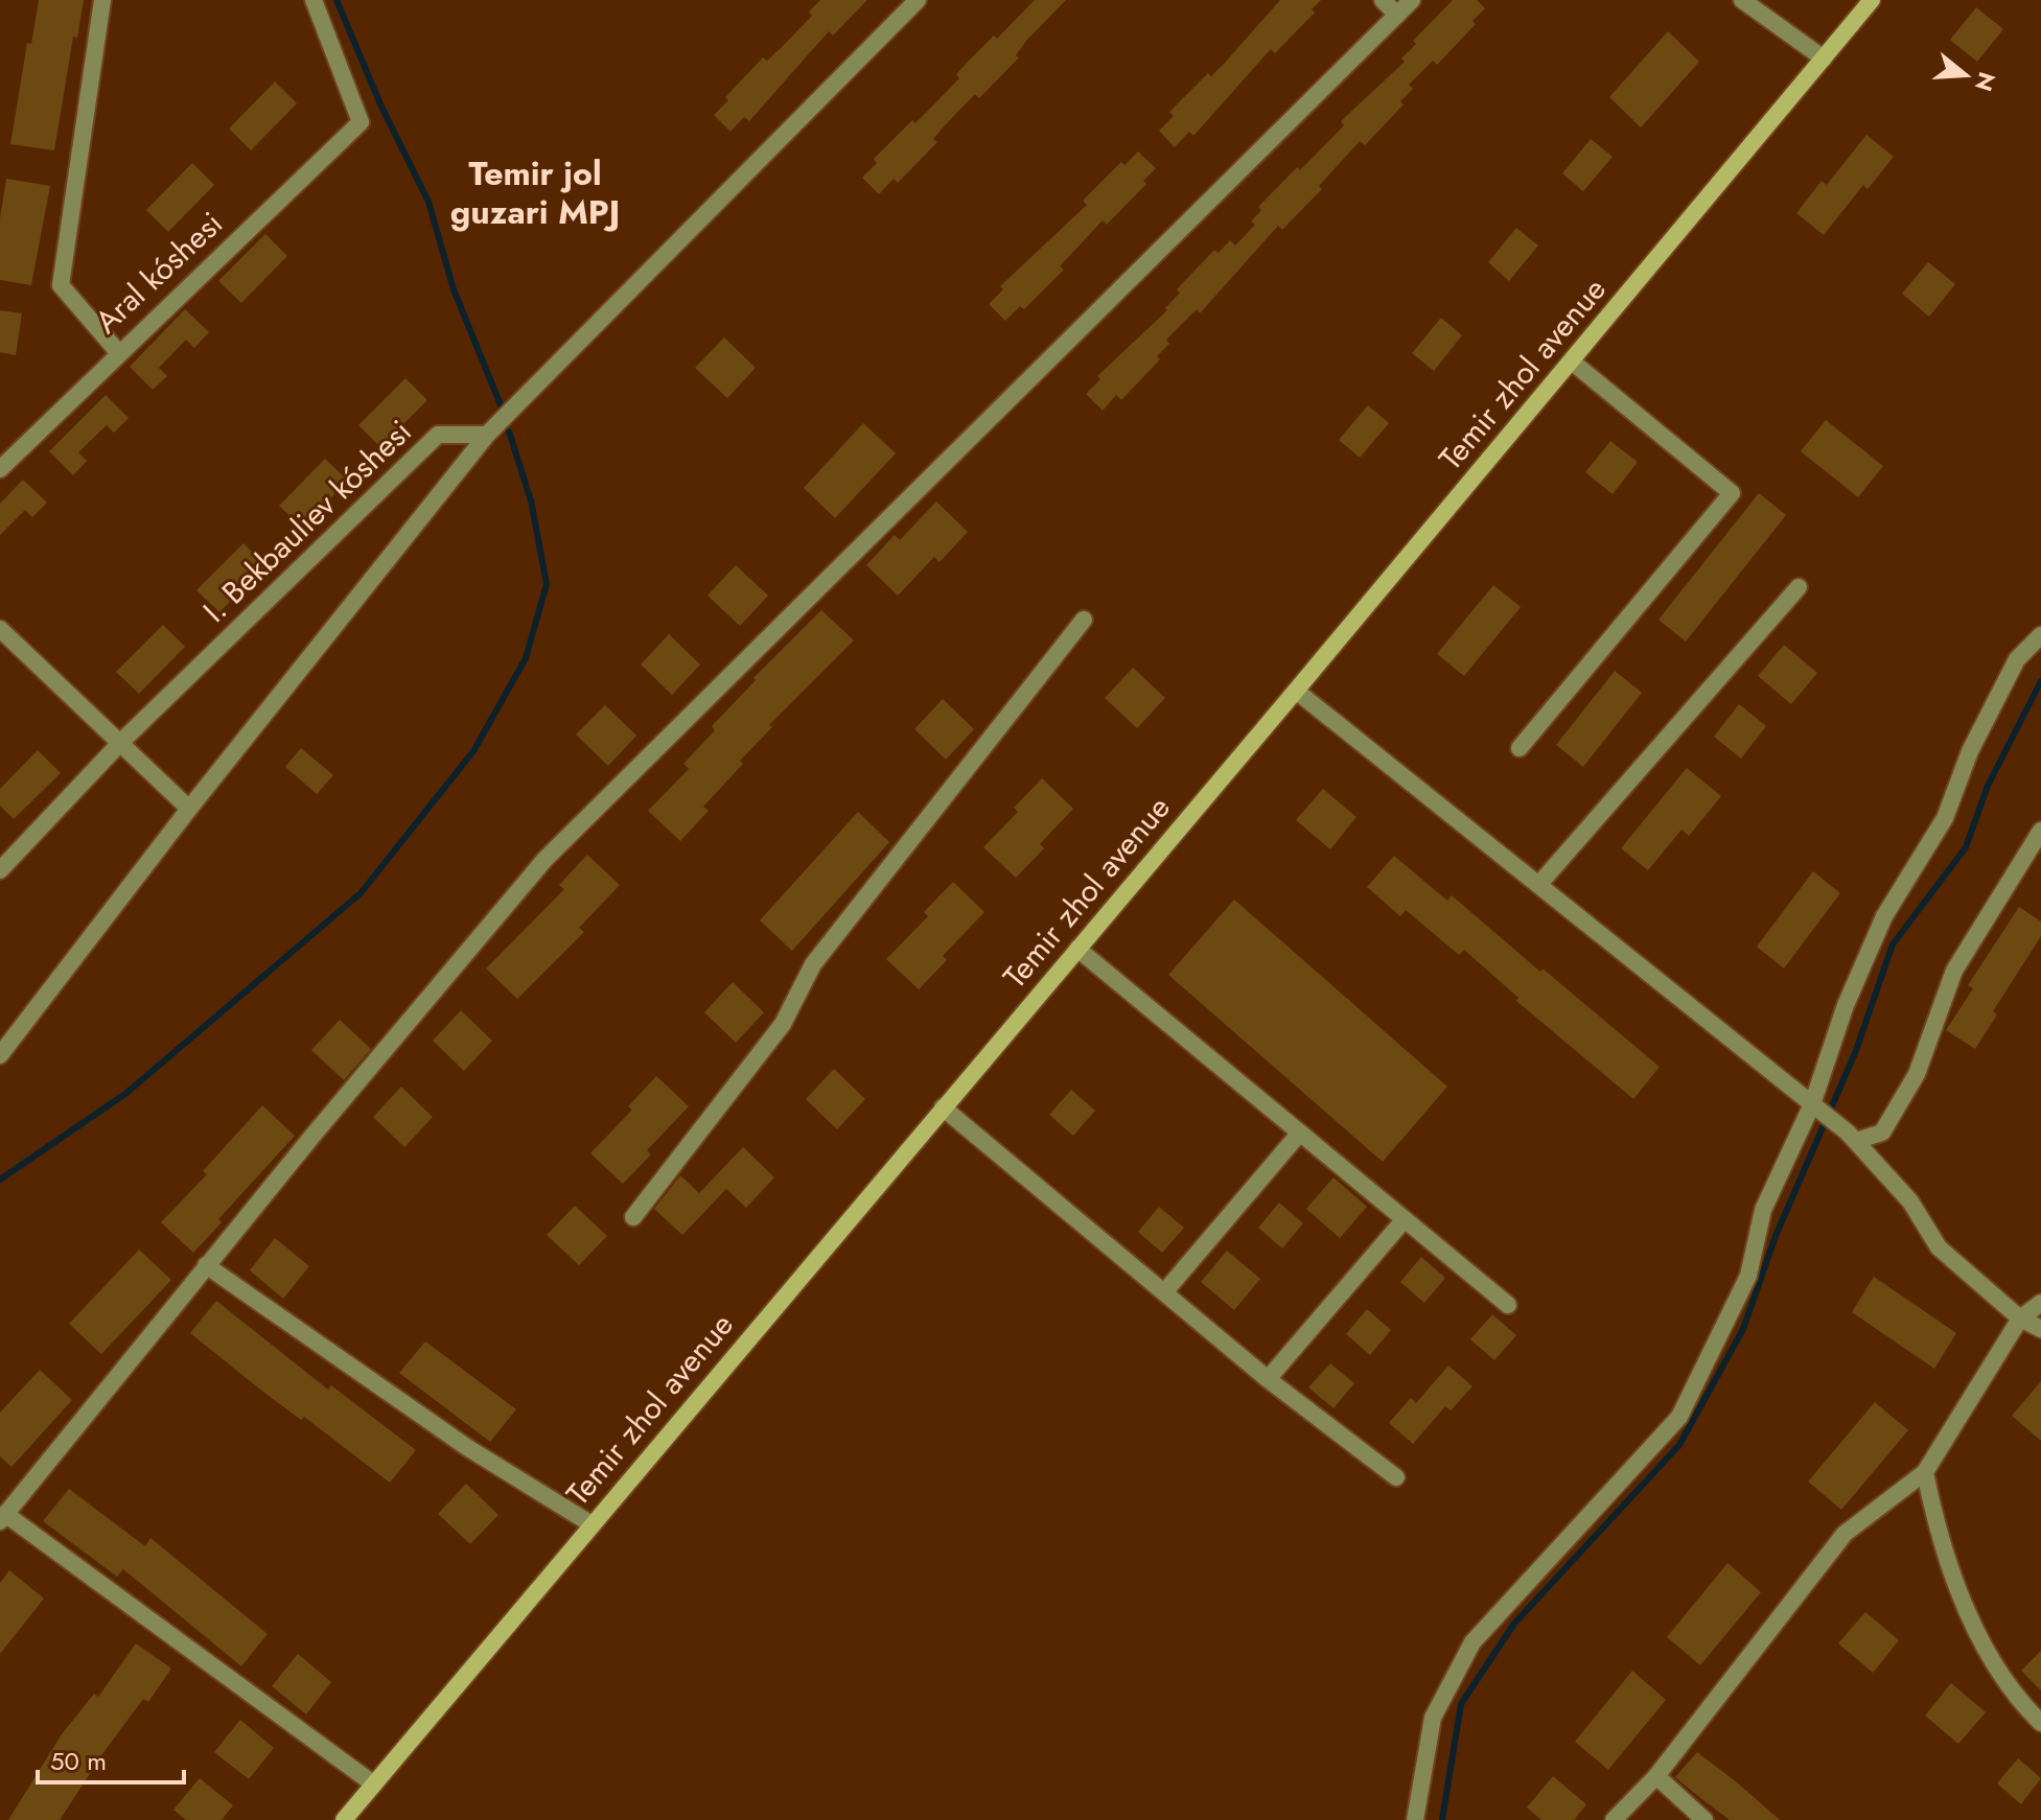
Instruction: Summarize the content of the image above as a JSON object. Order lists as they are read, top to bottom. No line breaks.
{"streets":{"street":["Aral kóshesi","Temir zhol avenue","I. Bekbauliev kóshesi"]},"districts":["Temir jol guzari MPJ"],"scale_bar":"50 m","north":"right"}
